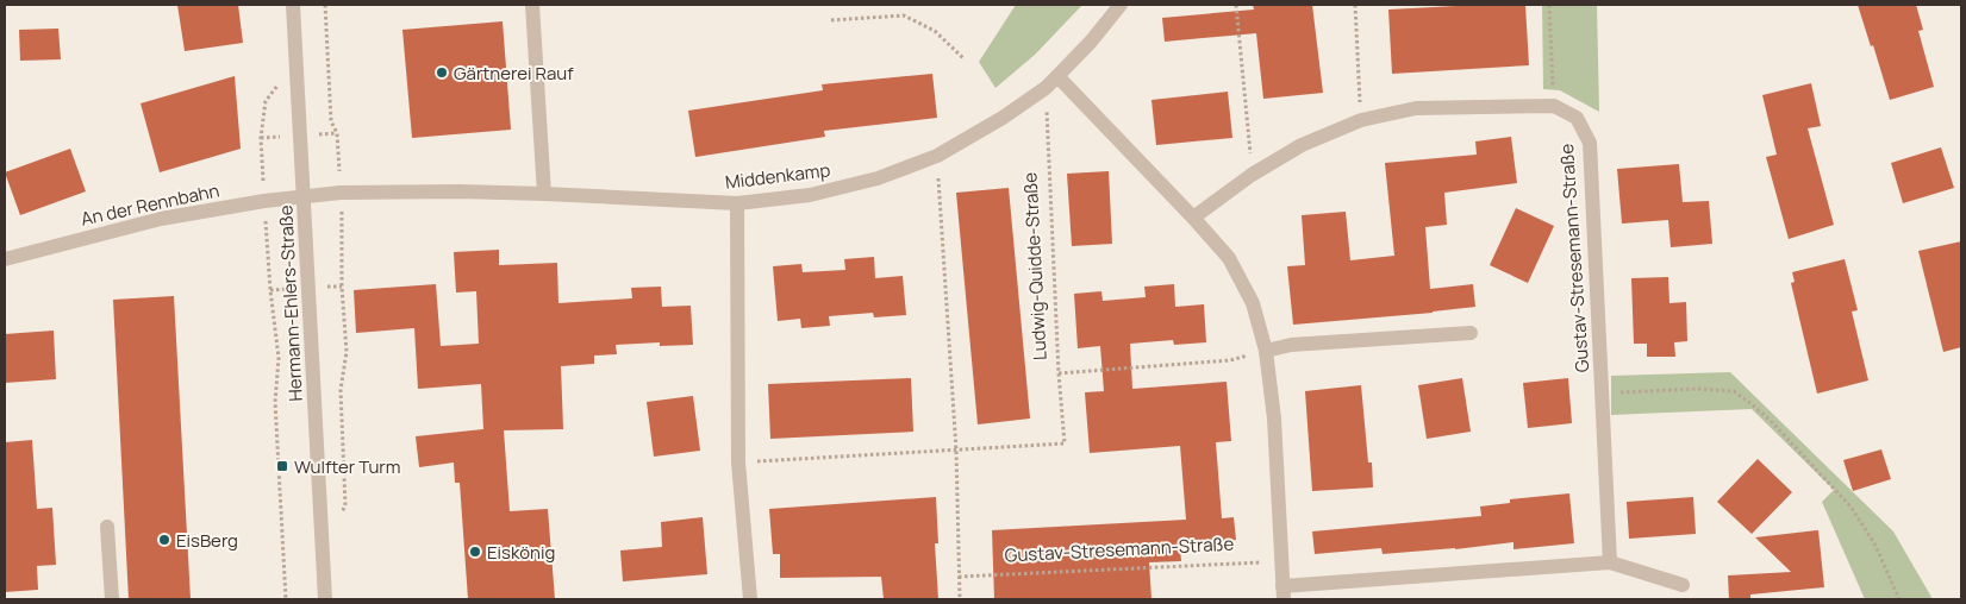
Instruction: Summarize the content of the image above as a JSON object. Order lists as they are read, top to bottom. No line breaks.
{"streets":{"street":["Middenkamp","An der Rennbahn","Gustav-Stresemann-Straße","Hermann-Ehlers-Straße"],"path":["Ludwig-Quidde-Straße"]},"crossings":[["Middenkamp","An der Rennbahn"],["Middenkamp","Ludwig-Quidde-Straße"],["Middenkamp","Hermann-Ehlers-Straße"],["An der Rennbahn","Hermann-Ehlers-Straße"]],"places":{"other":["Gärtnerei Rauf","EisBerg","Eiskönig"],"transit":["Wulfter Turm"]}}
